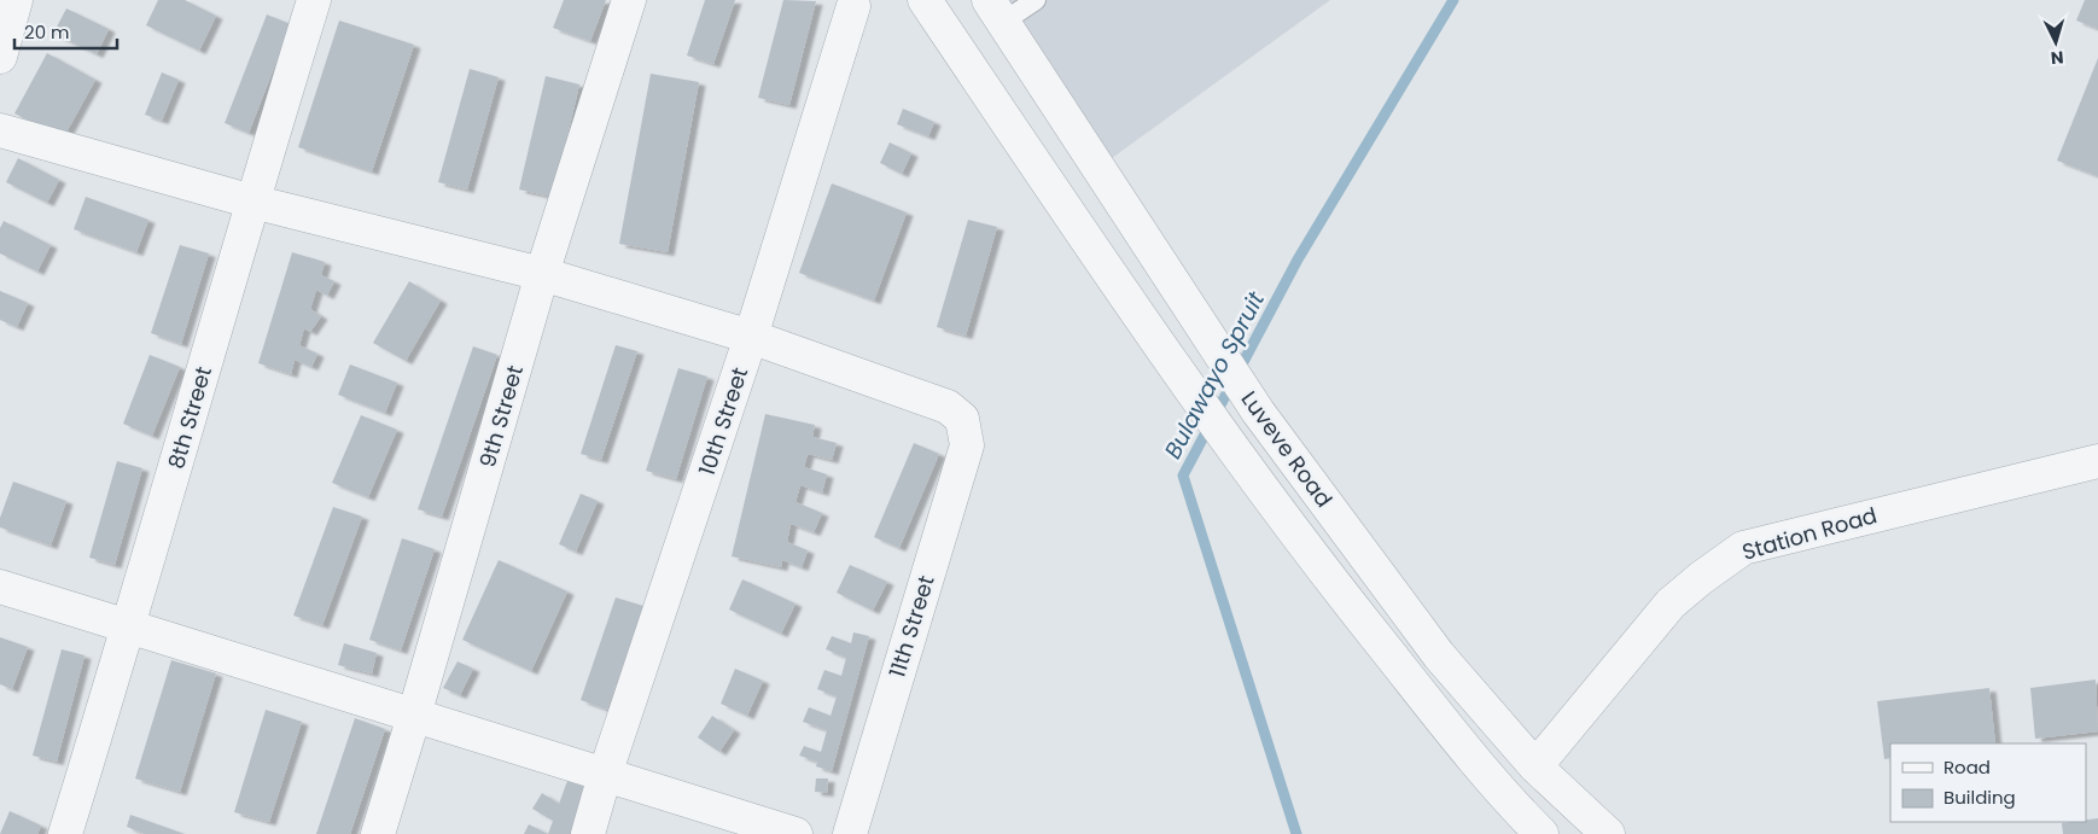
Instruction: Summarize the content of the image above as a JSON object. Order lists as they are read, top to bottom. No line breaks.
{"streets":{"street":["9th Street","8th Street","10th Street","Luveve Road","Station Road","11th Street"]},"crossings":[["10th Street","11th Street"],["Luveve Road","Station Road"]],"water":["Bulawayo Spruit"],"legend":["Road","Building"],"scale_bar":"20 m","north":"bottom"}
